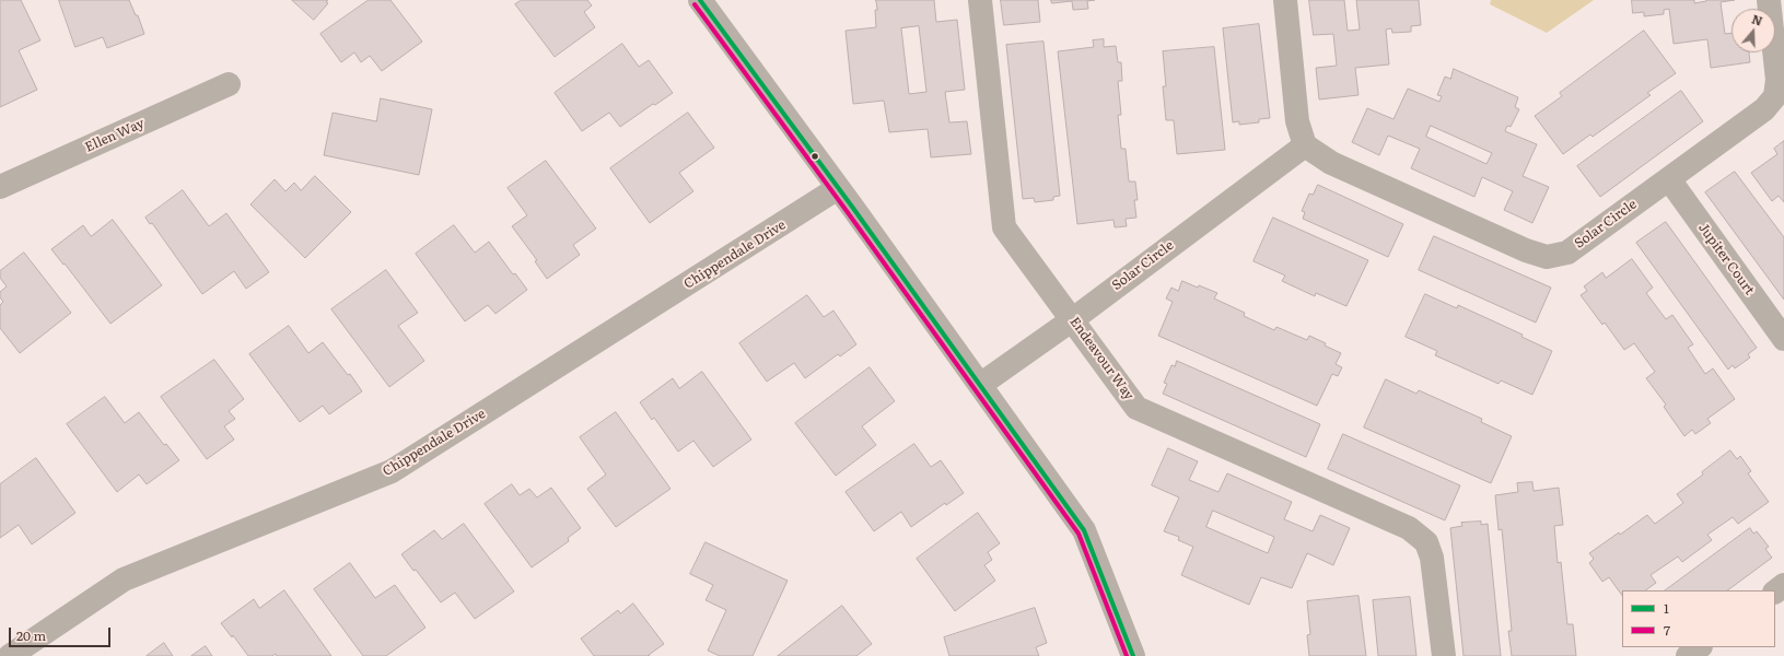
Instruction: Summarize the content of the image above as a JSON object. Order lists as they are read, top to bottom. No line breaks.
{"streets":{"street":["Ellen Way","Solar Circle","Chippendale Drive","Jupiter Court","Endeavour Way"]},"crossings":[["Solar Circle","Jupiter Court"],["Solar Circle","Endeavour Way"]],"lines":["transit line 1","transit line 7"],"legend":["1","7"],"scale_bar":"20 m","north":"top"}
